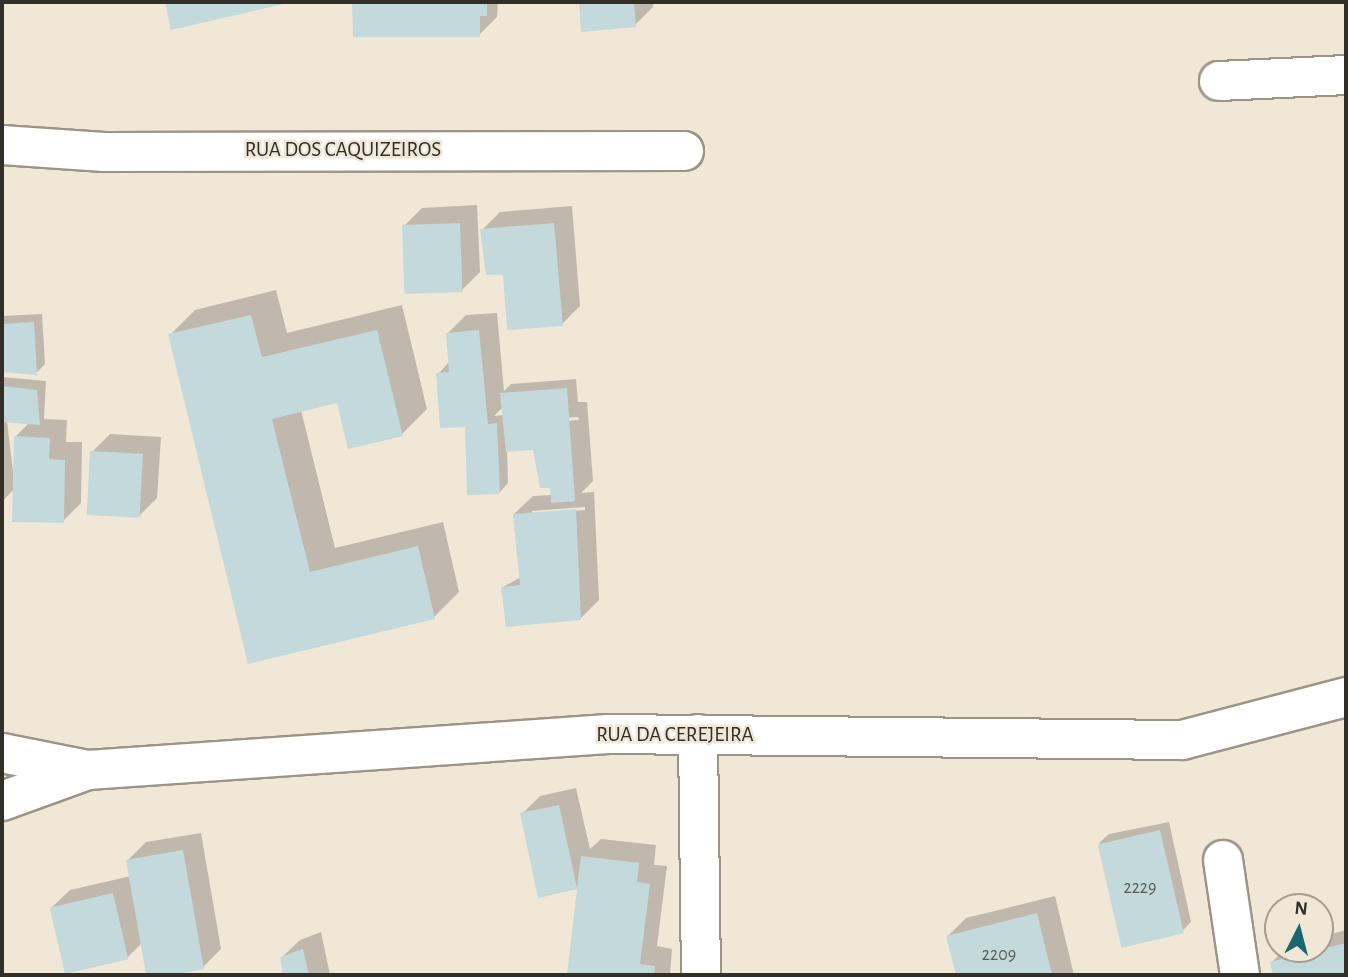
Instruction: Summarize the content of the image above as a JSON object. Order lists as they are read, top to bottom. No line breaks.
{"streets":{"street":["RUA DOS CAQUIZEIROS","RUA DA CEREJEIRA"]},"house_numbers":["2229","2209"],"north":"top"}
